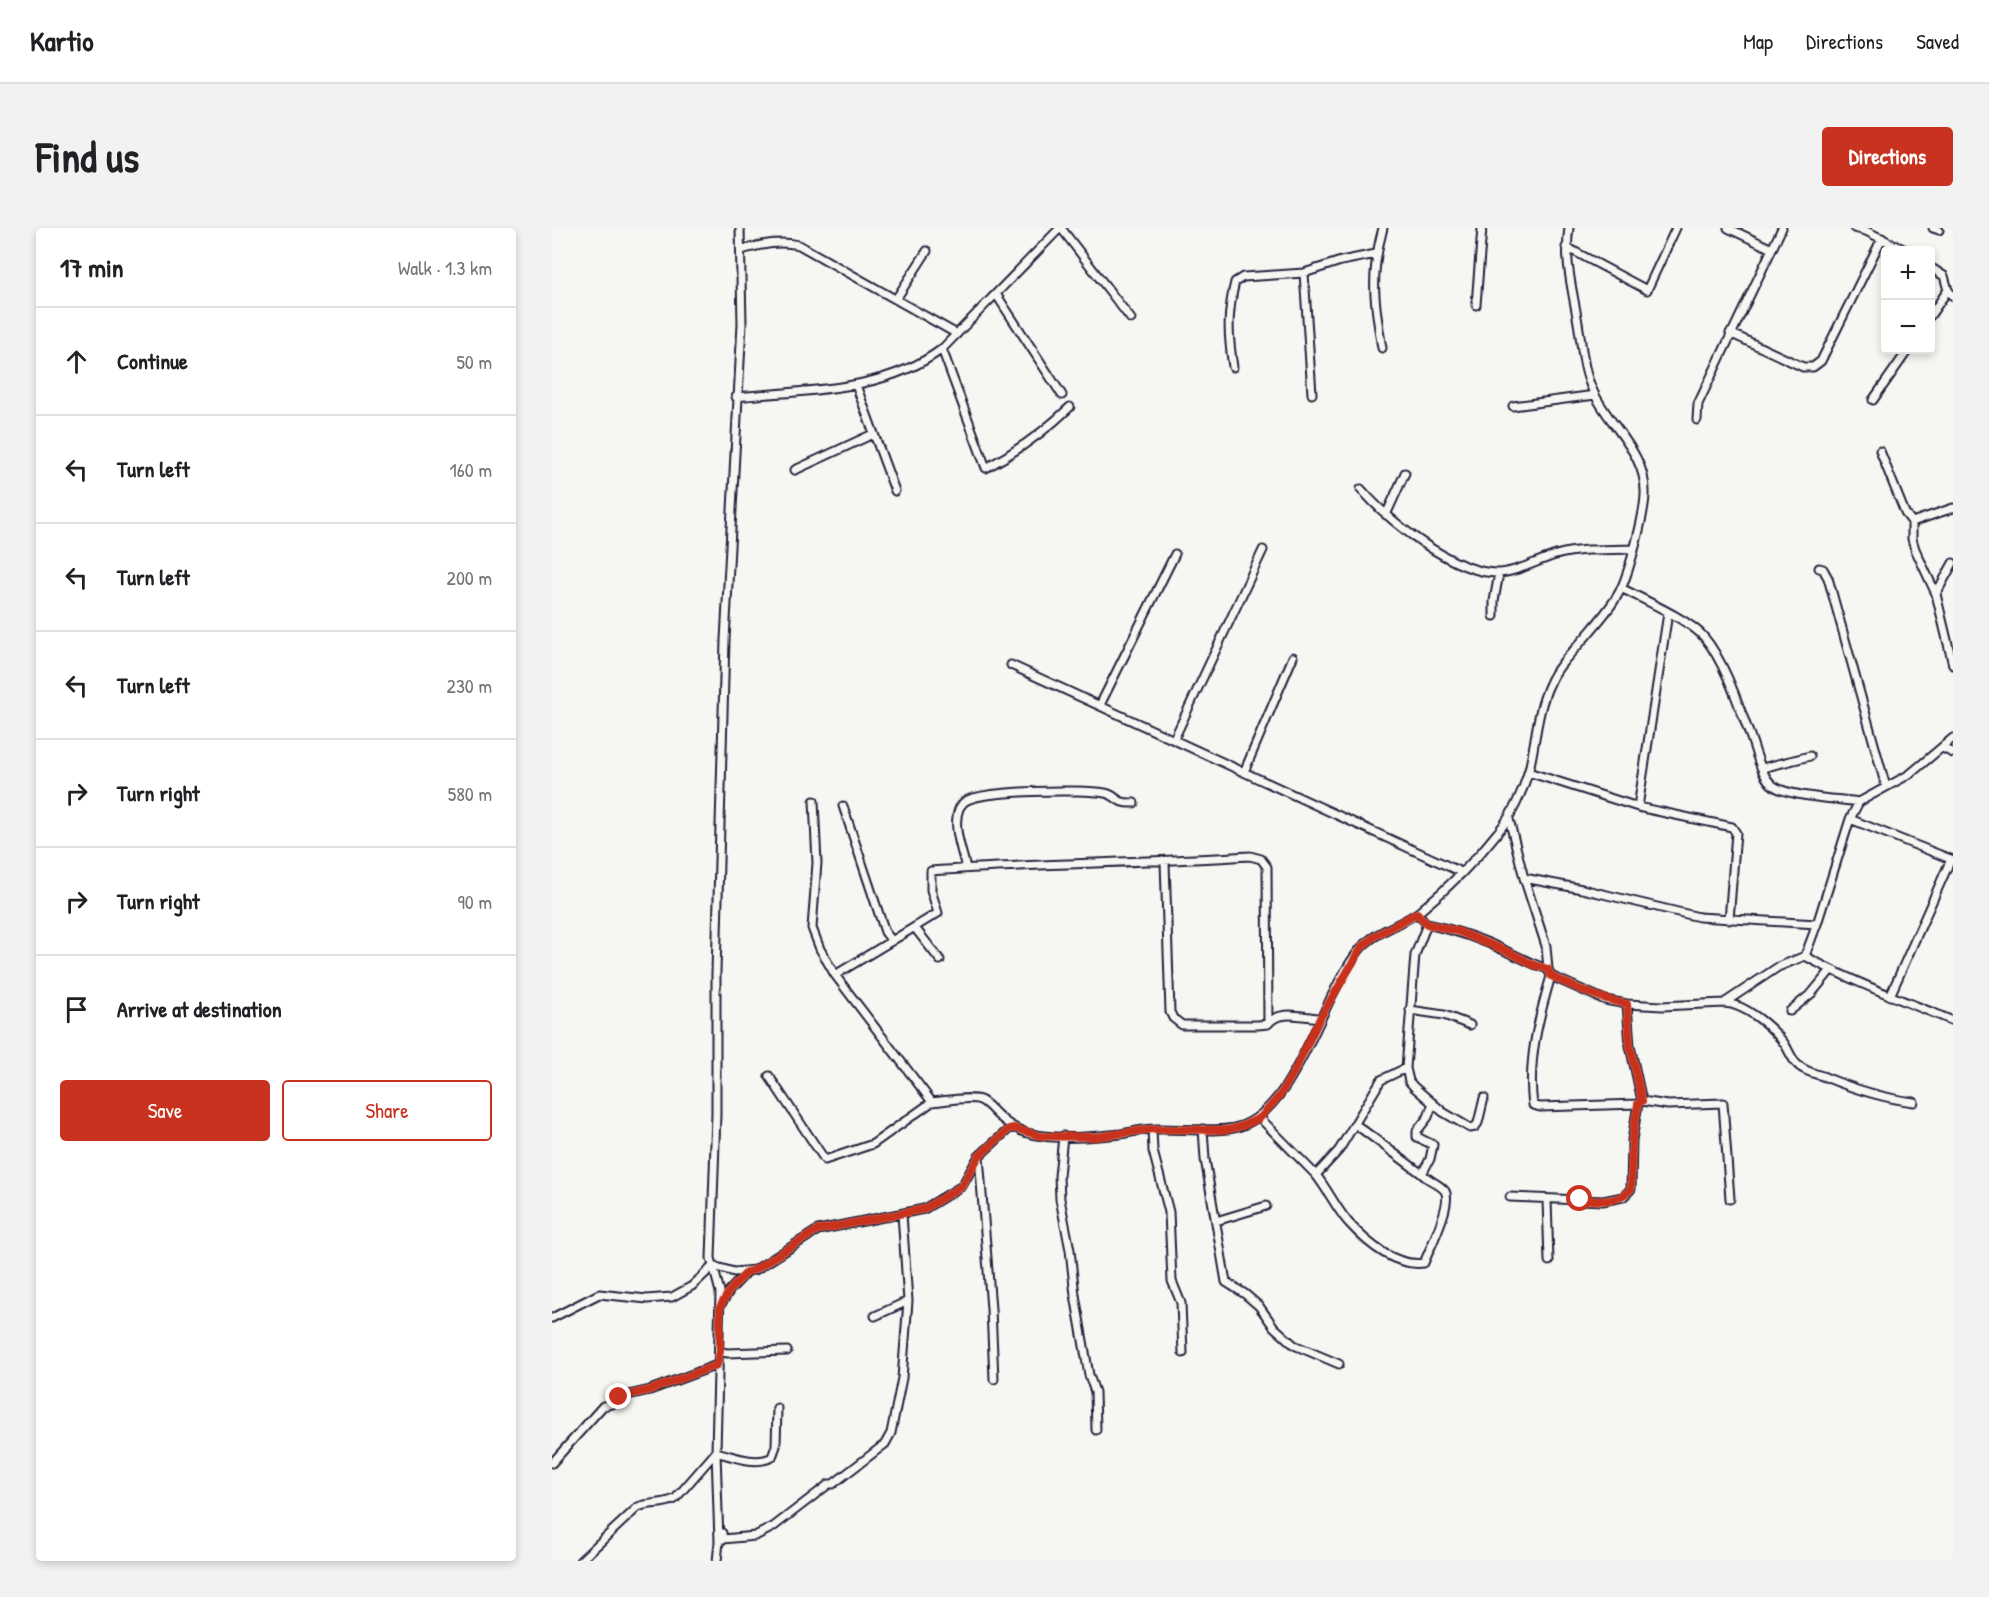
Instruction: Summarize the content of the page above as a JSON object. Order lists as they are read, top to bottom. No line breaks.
{"page":{"header":"Kartio","nav":["Map","Directions","Saved"],"buttons":["Directions",["Save","Share"]],"title":"Find us","heading":["17 min","Walk · 1.3 km"],"map_buttons":["+","−"],"list":[["Continue","50 m"],["Turn left","160 m"],["Turn left","200 m"],["Turn left","230 m"],["Turn right","580 m"],["Turn right","90 m"],"Arrive at destination"]}}
